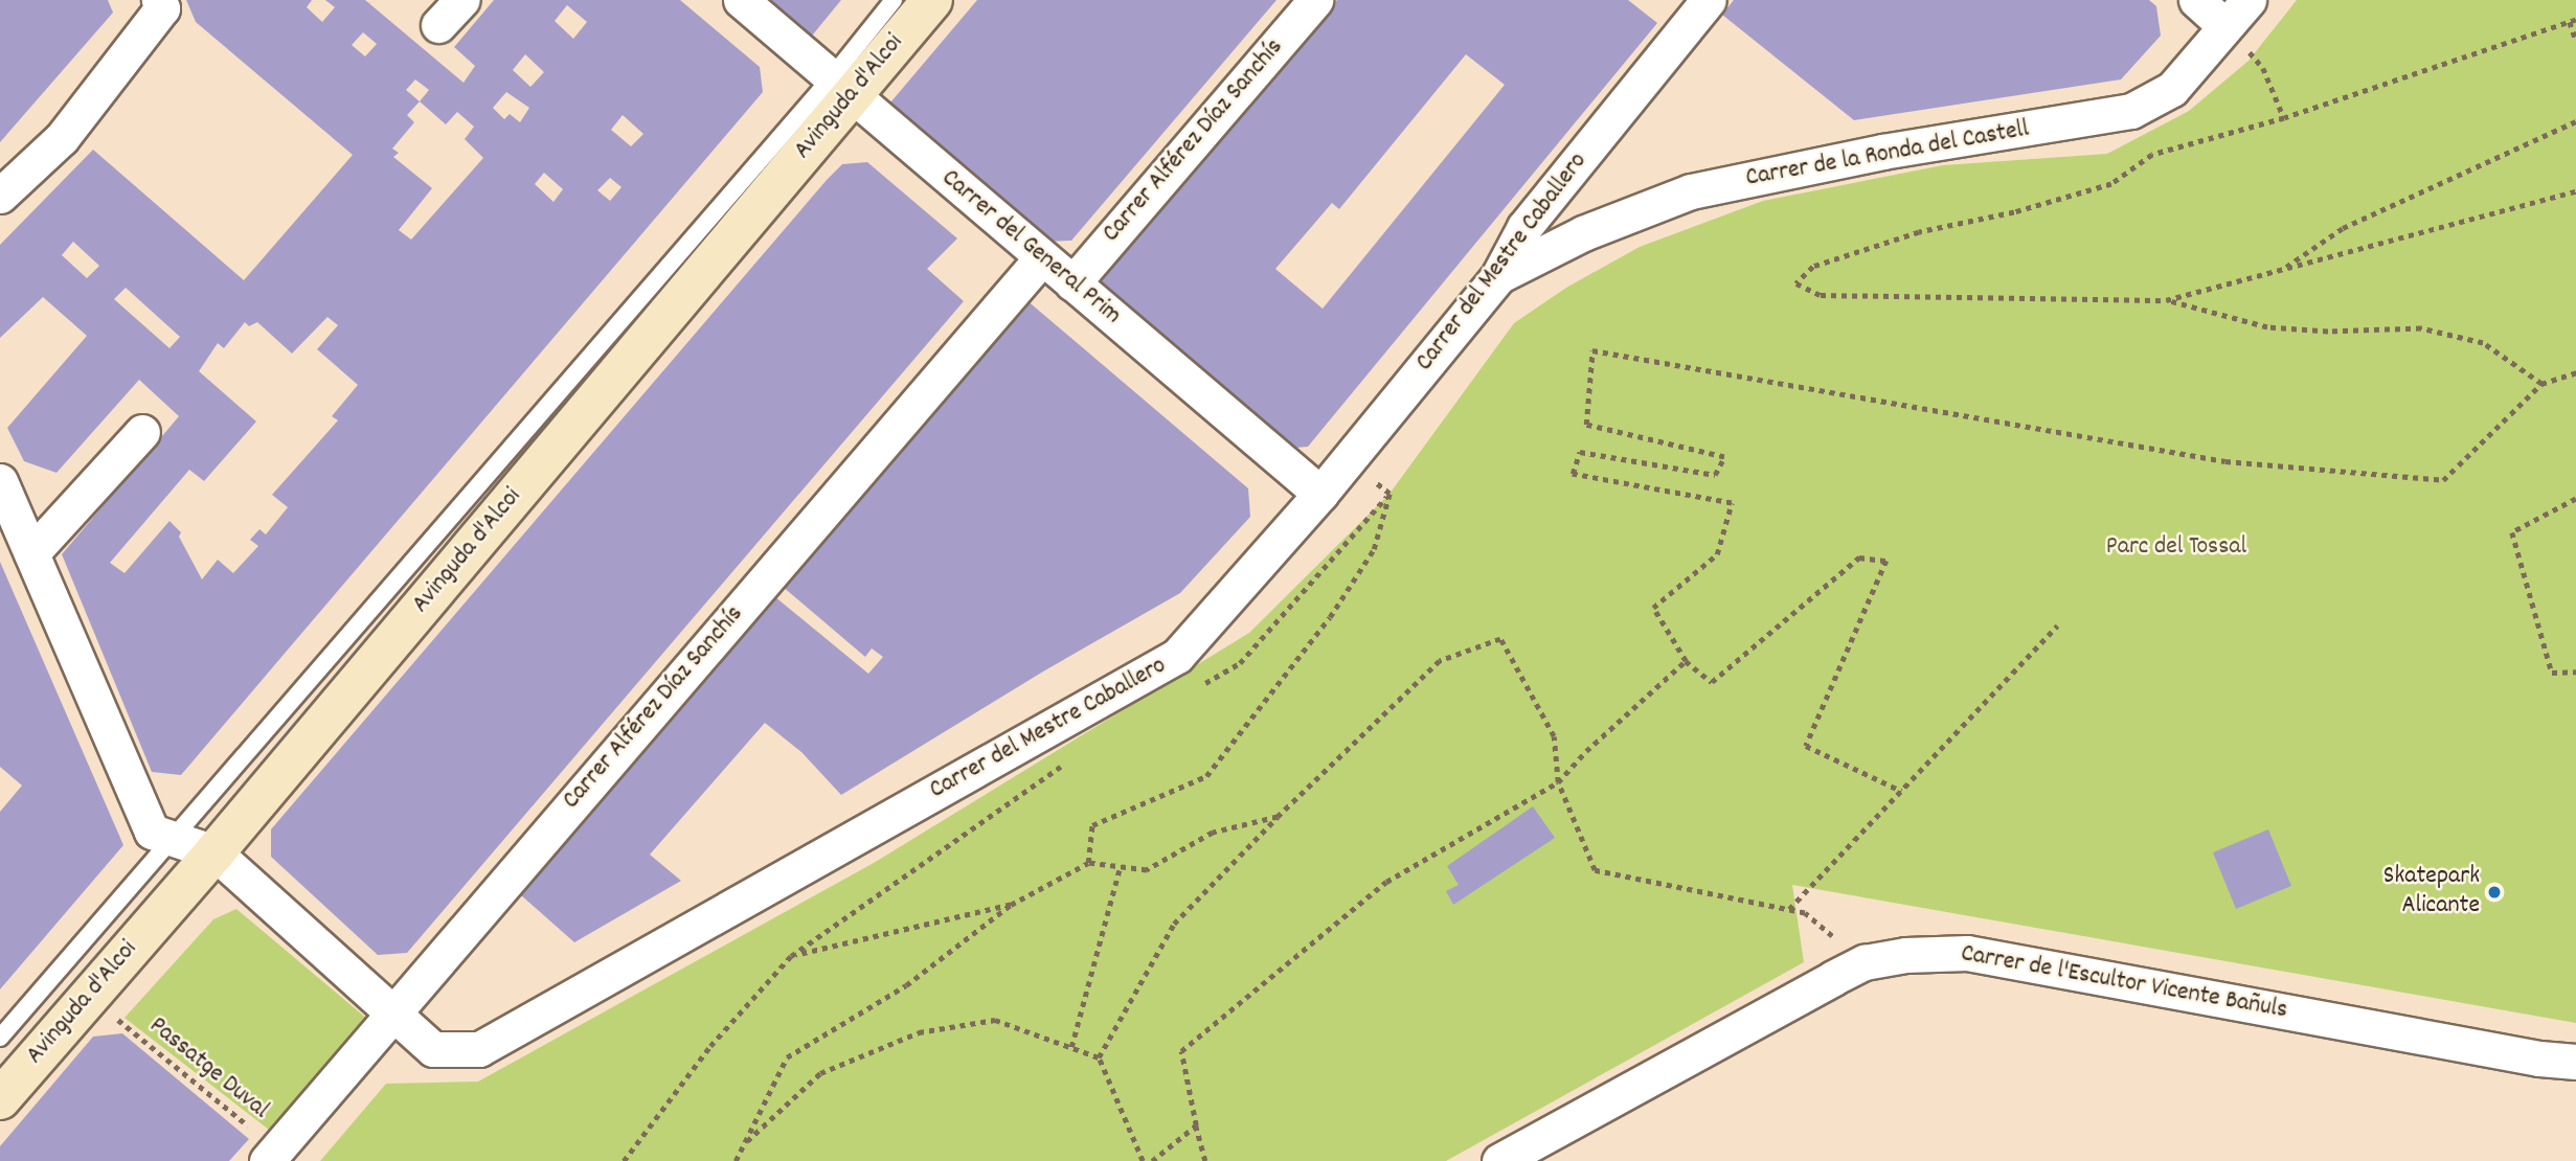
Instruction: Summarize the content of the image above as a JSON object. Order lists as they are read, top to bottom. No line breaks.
{"streets":{"main road":["Avinguda d'Alcoi"],"street":["Carrer Alférez Díaz Sanchís","Carrer de la Ronda del Castell","Carrer del General Prim","Carrer del Mestre Caballero","Carrer de l'Escultor Vicente Bañuls"],"path":["Passatge Duval"]},"crossings":[["Avinguda d'Alcoi","Carrer del General Prim"],["Avinguda d'Alcoi","Carrer del Mestre Caballero"],["Carrer Alférez Díaz Sanchís","Carrer del General Prim"],["Carrer Alférez Díaz Sanchís","Carrer del Mestre Caballero"],["Carrer Alférez Díaz Sanchís","Passatge Duval"],["Carrer de la Ronda del Castell","Carrer del Mestre Caballero"],["Carrer del General Prim","Carrer del Mestre Caballero"]],"parks":["Parc del Tossal"],"places":["Skatepark Alicante"]}
